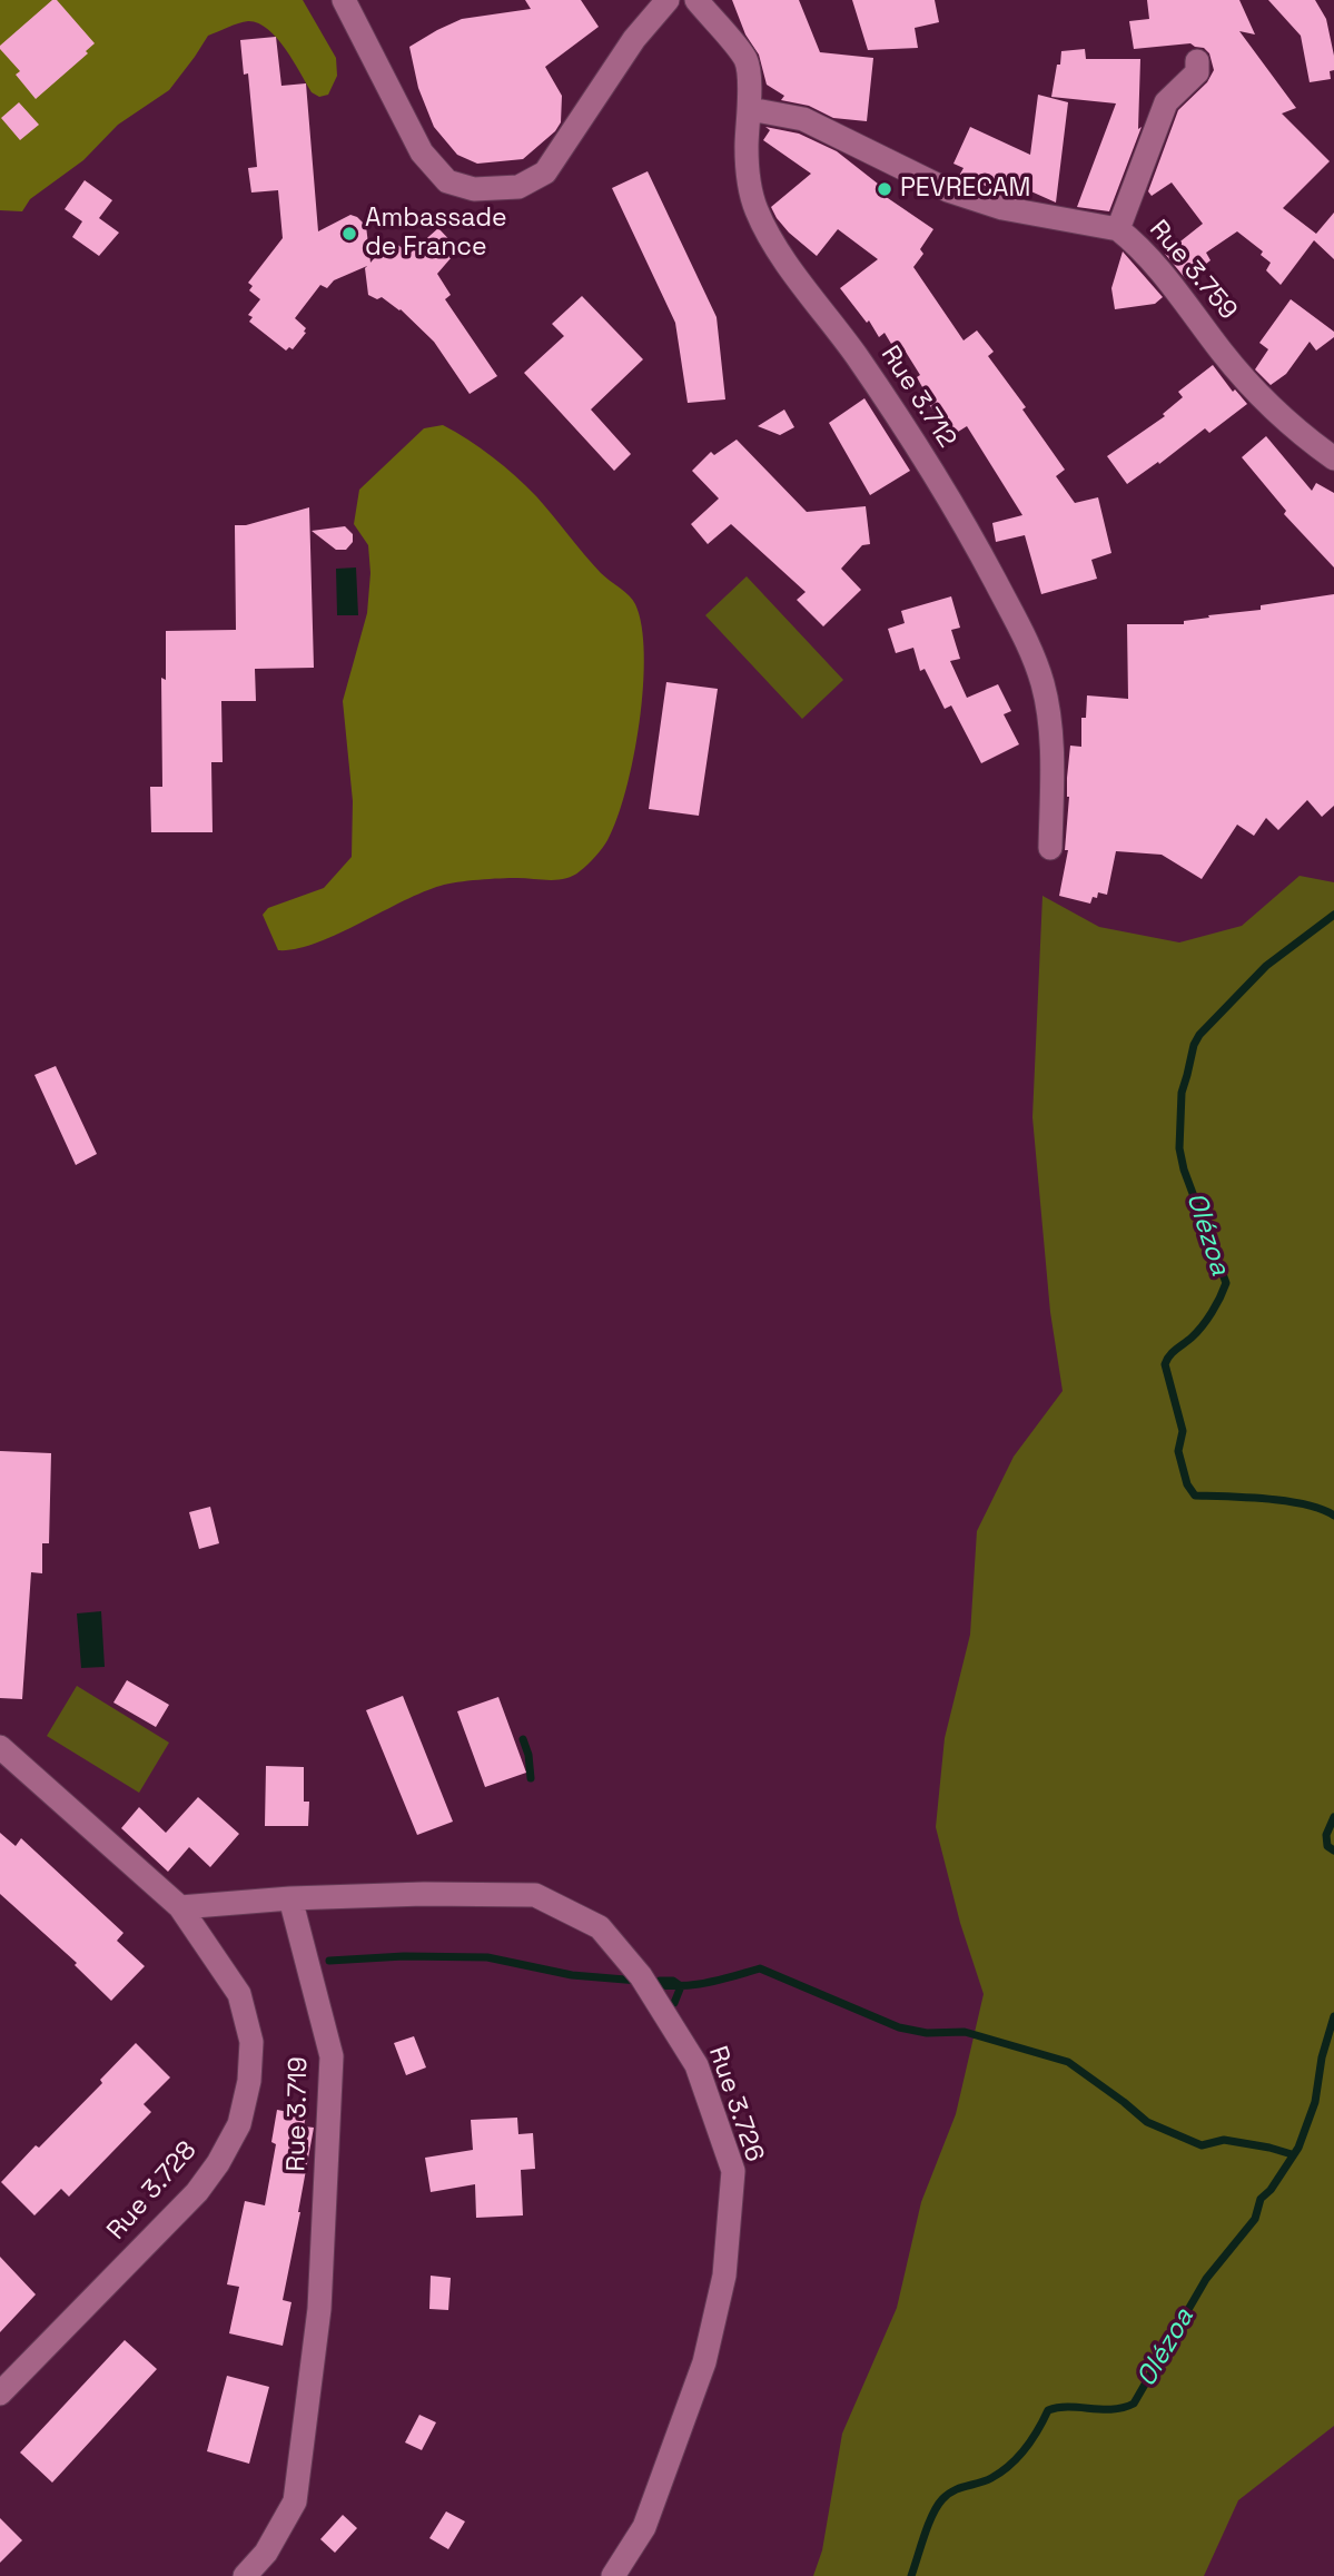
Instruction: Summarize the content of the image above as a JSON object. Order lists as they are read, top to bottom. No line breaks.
{"streets":{"street":["Rue 3.759","Rue 3.712","Rue 3.726","Rue 3.719","Rue 3.728"]},"crossings":[["Rue 3.759","Rue 3.712"],["Rue 3.726","Rue 3.719"]],"water":["Olézoa"],"places":["PEVRECAM","Ambassade de France"]}
